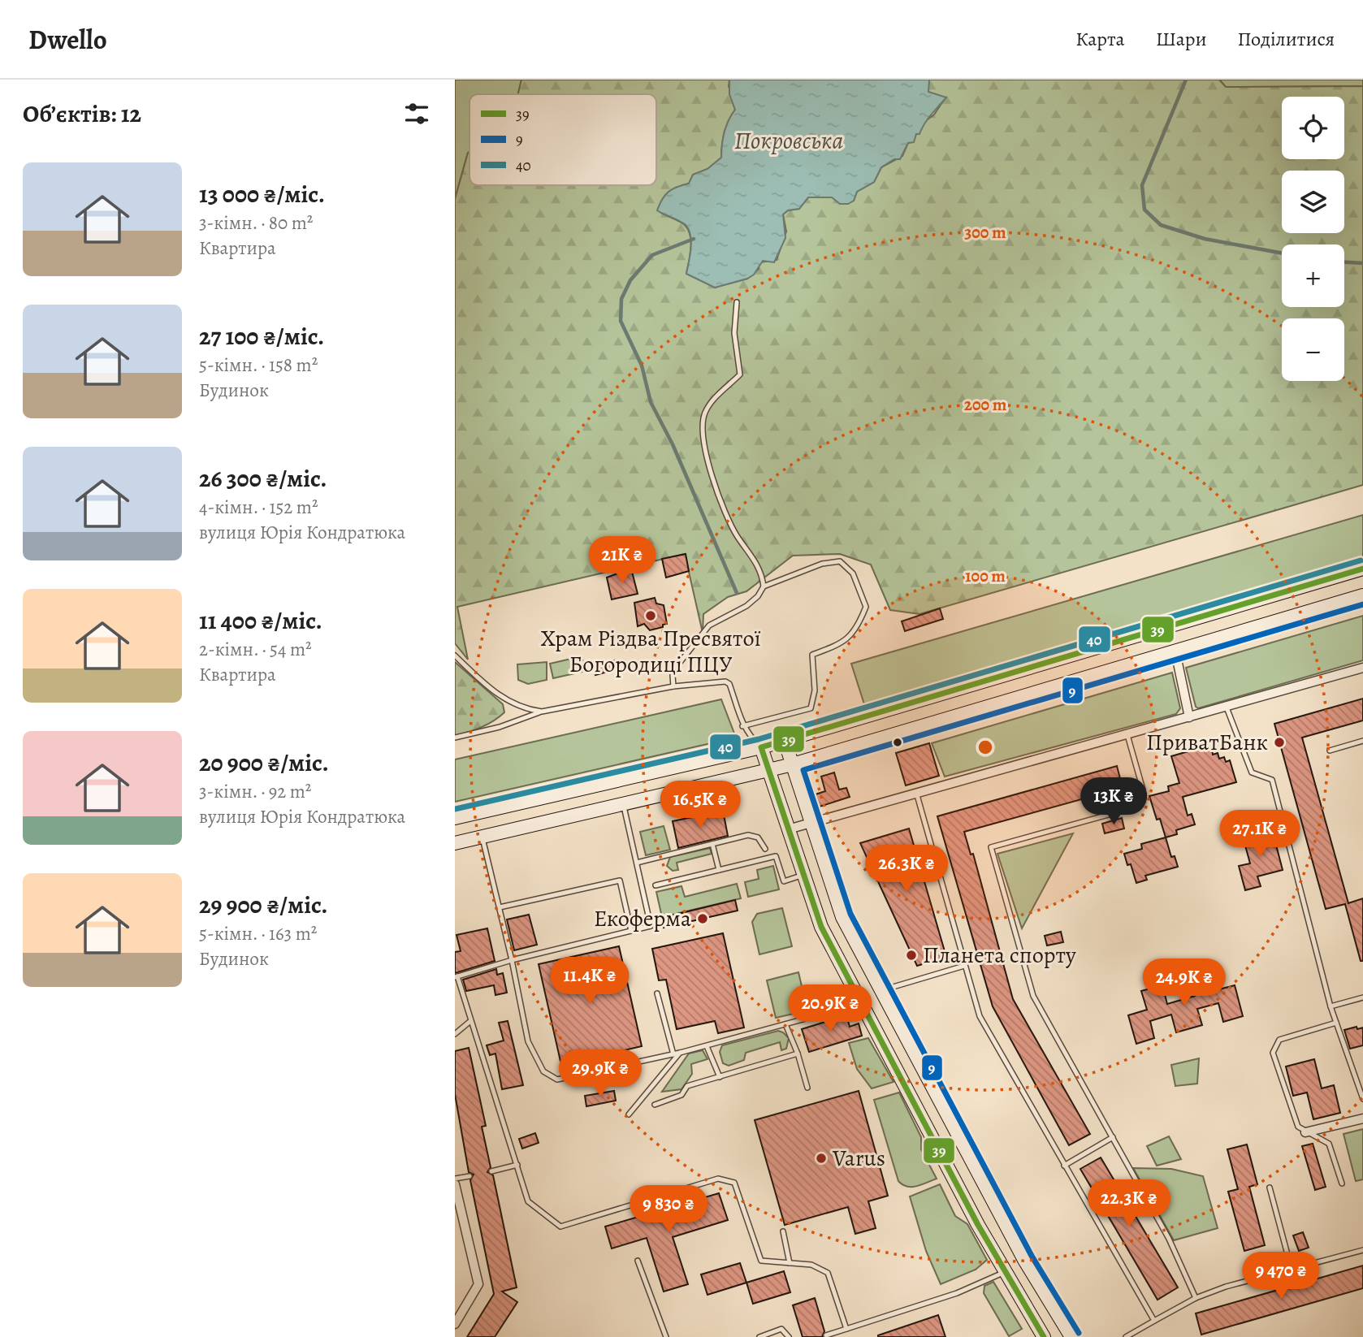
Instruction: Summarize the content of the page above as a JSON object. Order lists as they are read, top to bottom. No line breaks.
{"water":["Покровська"],"places":["Храм Різдва Пресвятої Богородиці ПЦУ","ПриватБанк","Екоферма","Планета спорту","Varus"],"lines":["transit line 40","transit line 39","transit line 9"],"legend":["39","9","40"],"page":{"header":"Dwello","nav":["Карта","Шари","Поділитися"],"heading":"Об’єктів: 12","map_buttons":["+","−"],"list":[{"name":"13 000 ₴/міс.","note":"3-кімн. · 80 m² · Квартира"},{"name":"27 100 ₴/міс.","note":"5-кімн. · 158 m² · Будинок"},{"name":"26 300 ₴/міс.","note":"4-кімн. · 152 m² · вулиця Юрія Кондратюка"},{"name":"11 400 ₴/міс.","note":"2-кімн. · 54 m² · Квартира"},{"name":"20 900 ₴/міс.","note":"3-кімн. · 92 m² · вулиця Юрія Кондратюка"},{"name":"29 900 ₴/міс.","note":"5-кімн. · 163 m² · Будинок"}],"price":["21K ₴","13K ₴","16.5K ₴","27.1K ₴","26.3K ₴","11.4K ₴","24.9K ₴","20.9K ₴","29.9K ₴","22.3K ₴","9 830 ₴","9 470 ₴"]},"rings":["300 m","200 m","100 m"]}
